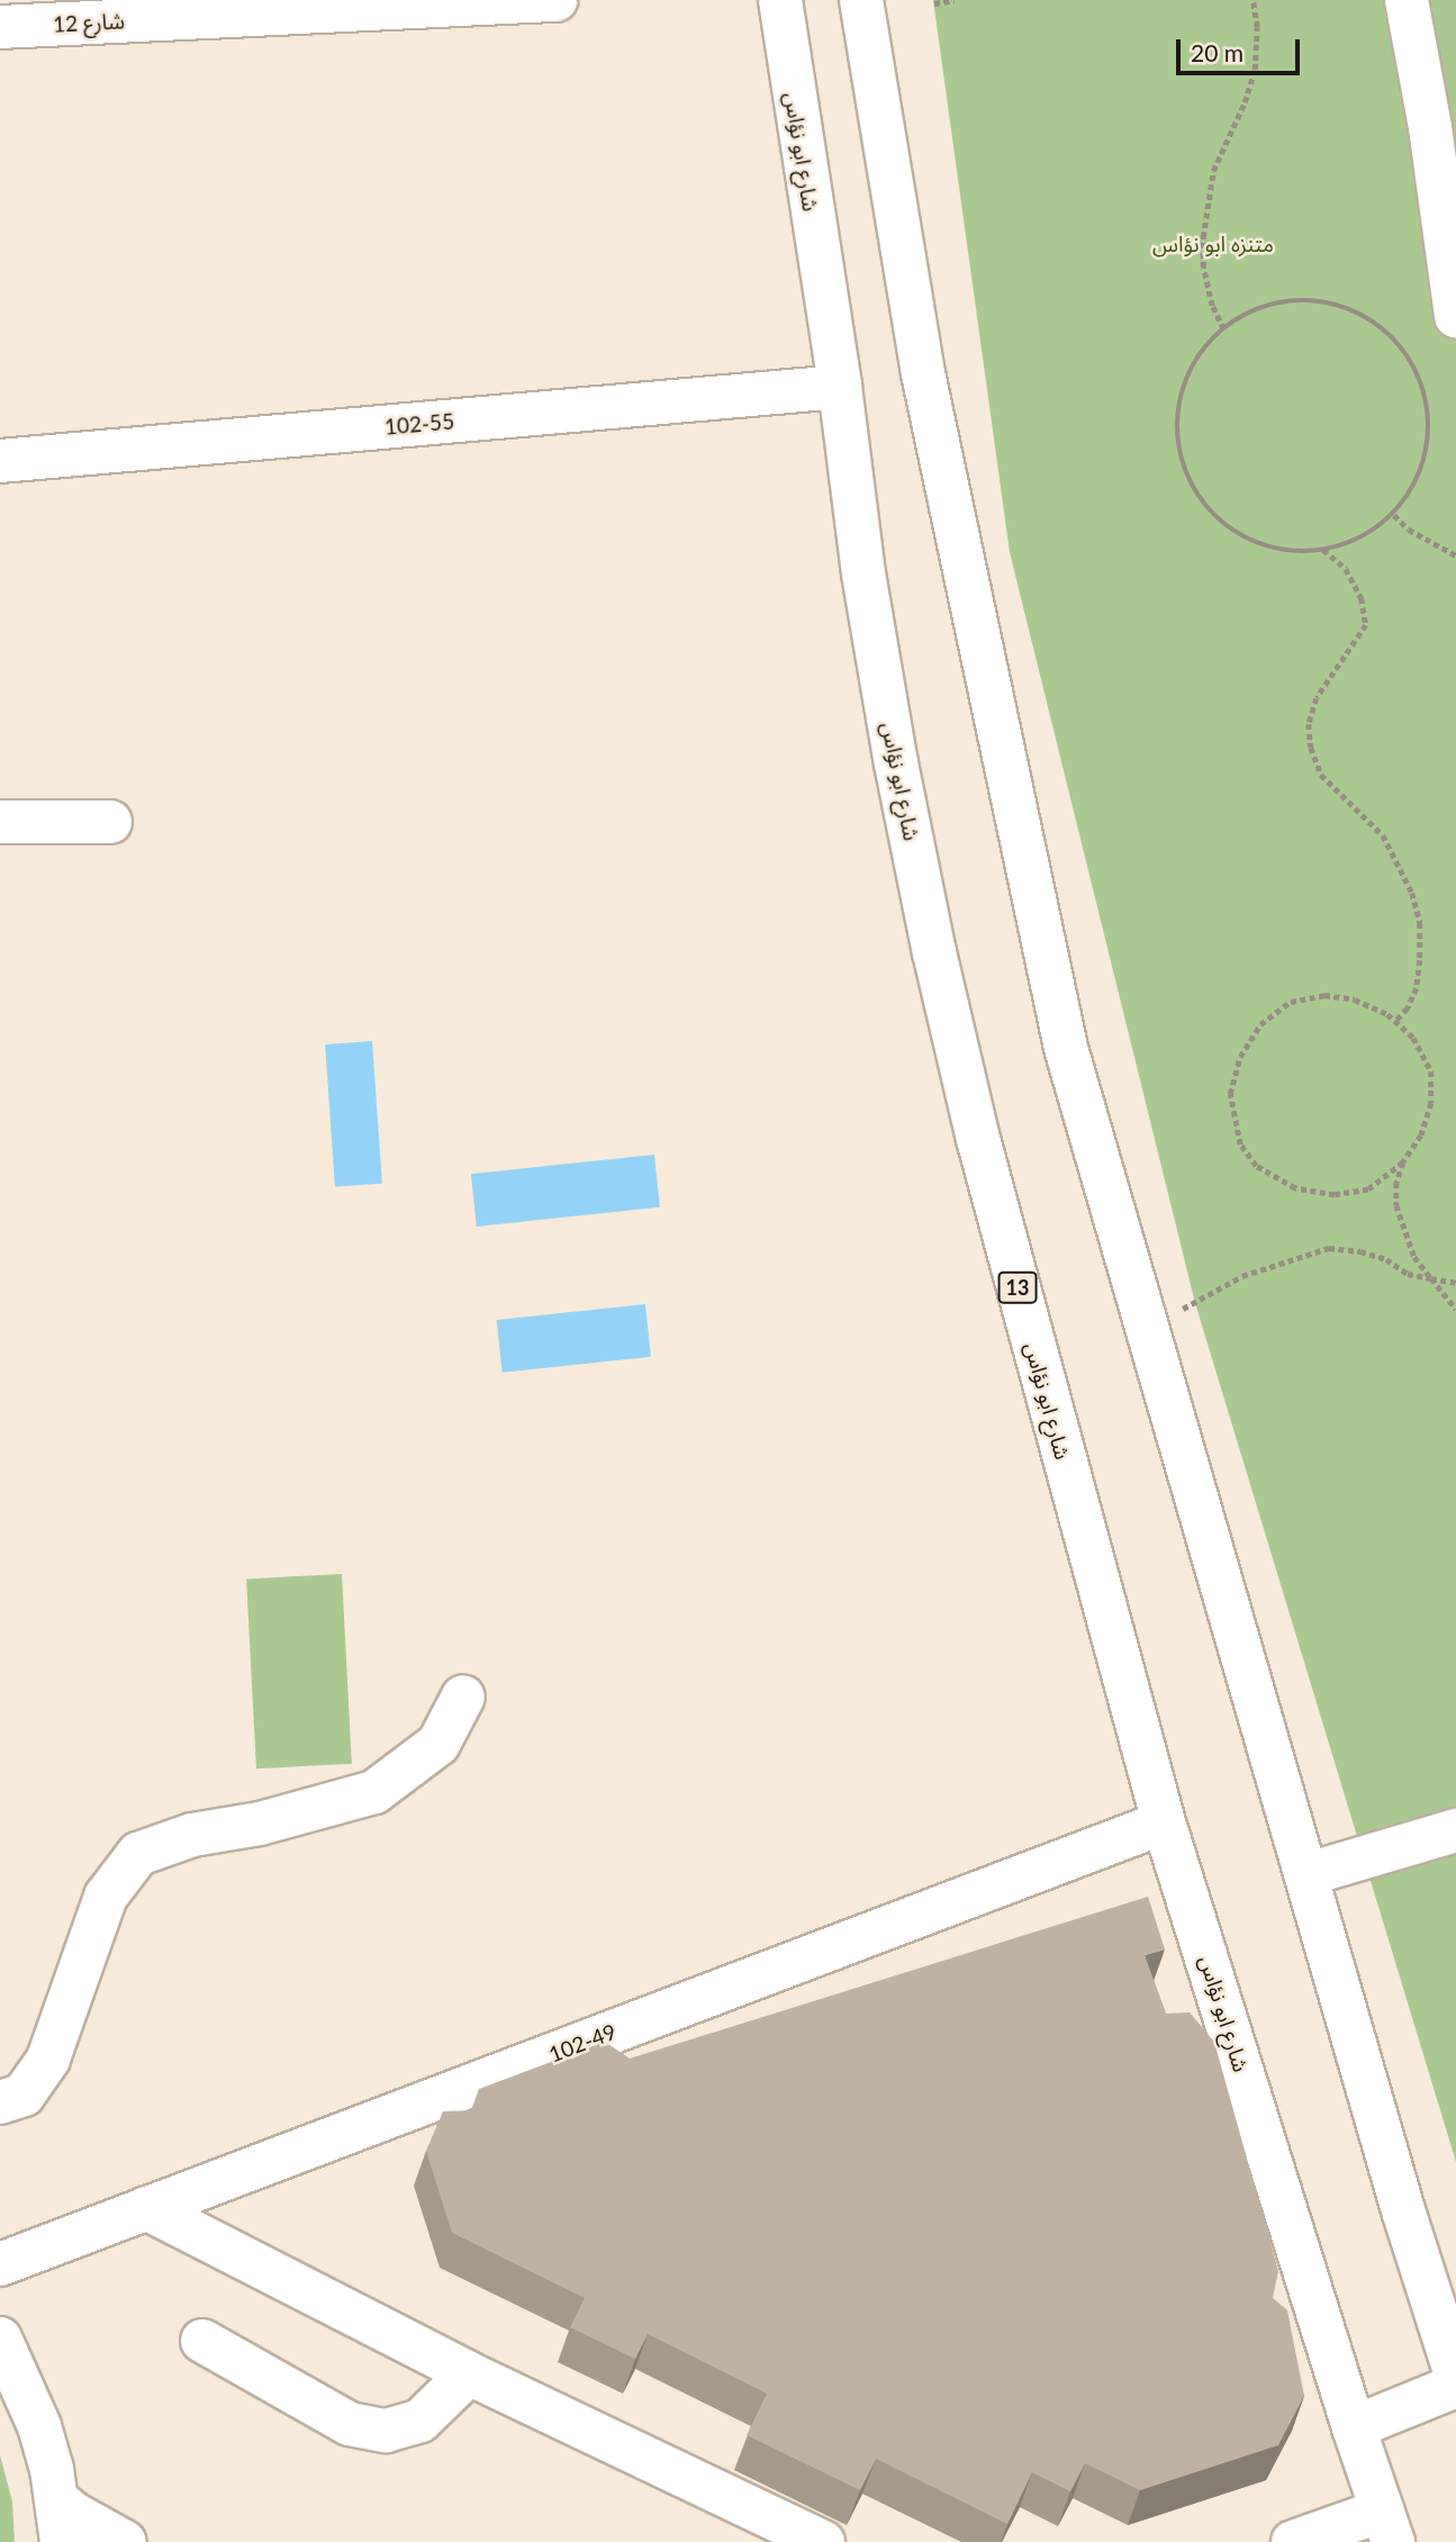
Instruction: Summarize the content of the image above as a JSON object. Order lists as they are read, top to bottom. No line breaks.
{"streets":{"main road":["شارع 12","شارع ابو نؤاس","102-55","13","102-49"]},"crossings":[["شارع ابو نؤاس","102-55"],["شارع ابو نؤاس","102-49"]],"parks":["متنزه ابو نؤاس"],"scale_bar":"20 m"}
